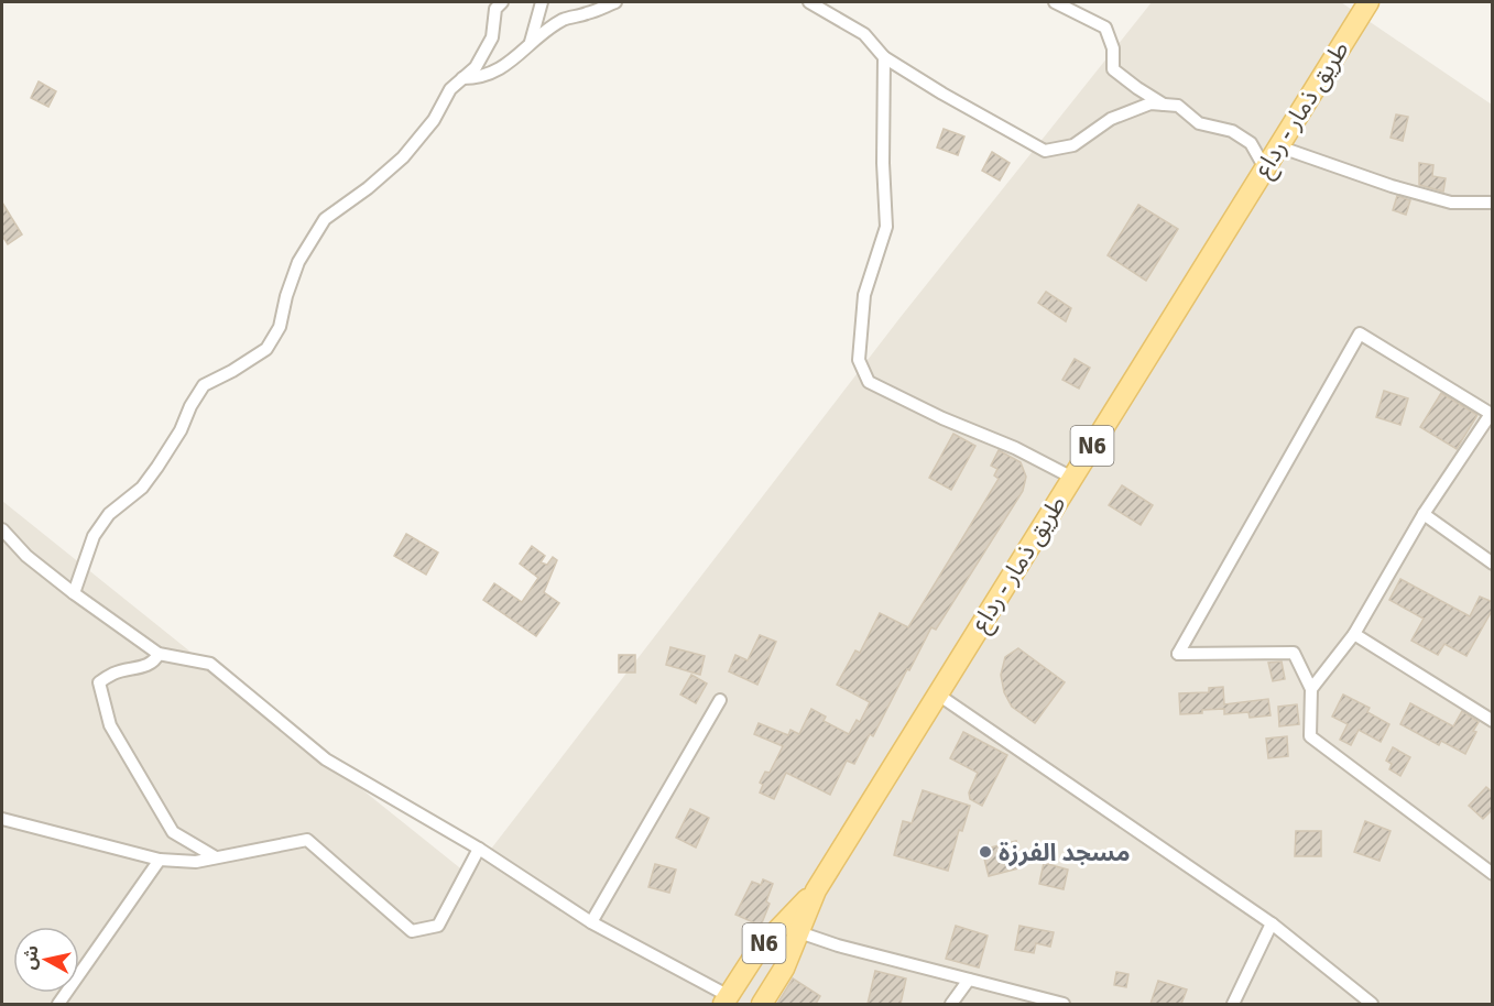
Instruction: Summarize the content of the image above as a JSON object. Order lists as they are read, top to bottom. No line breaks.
{"streets":{"main road":["طريق ذمار - رداع","N6"]},"crossings":[["طريق ذمار - رداع","N6"]],"places":["مسجد الفرزة"],"north":"left"}
